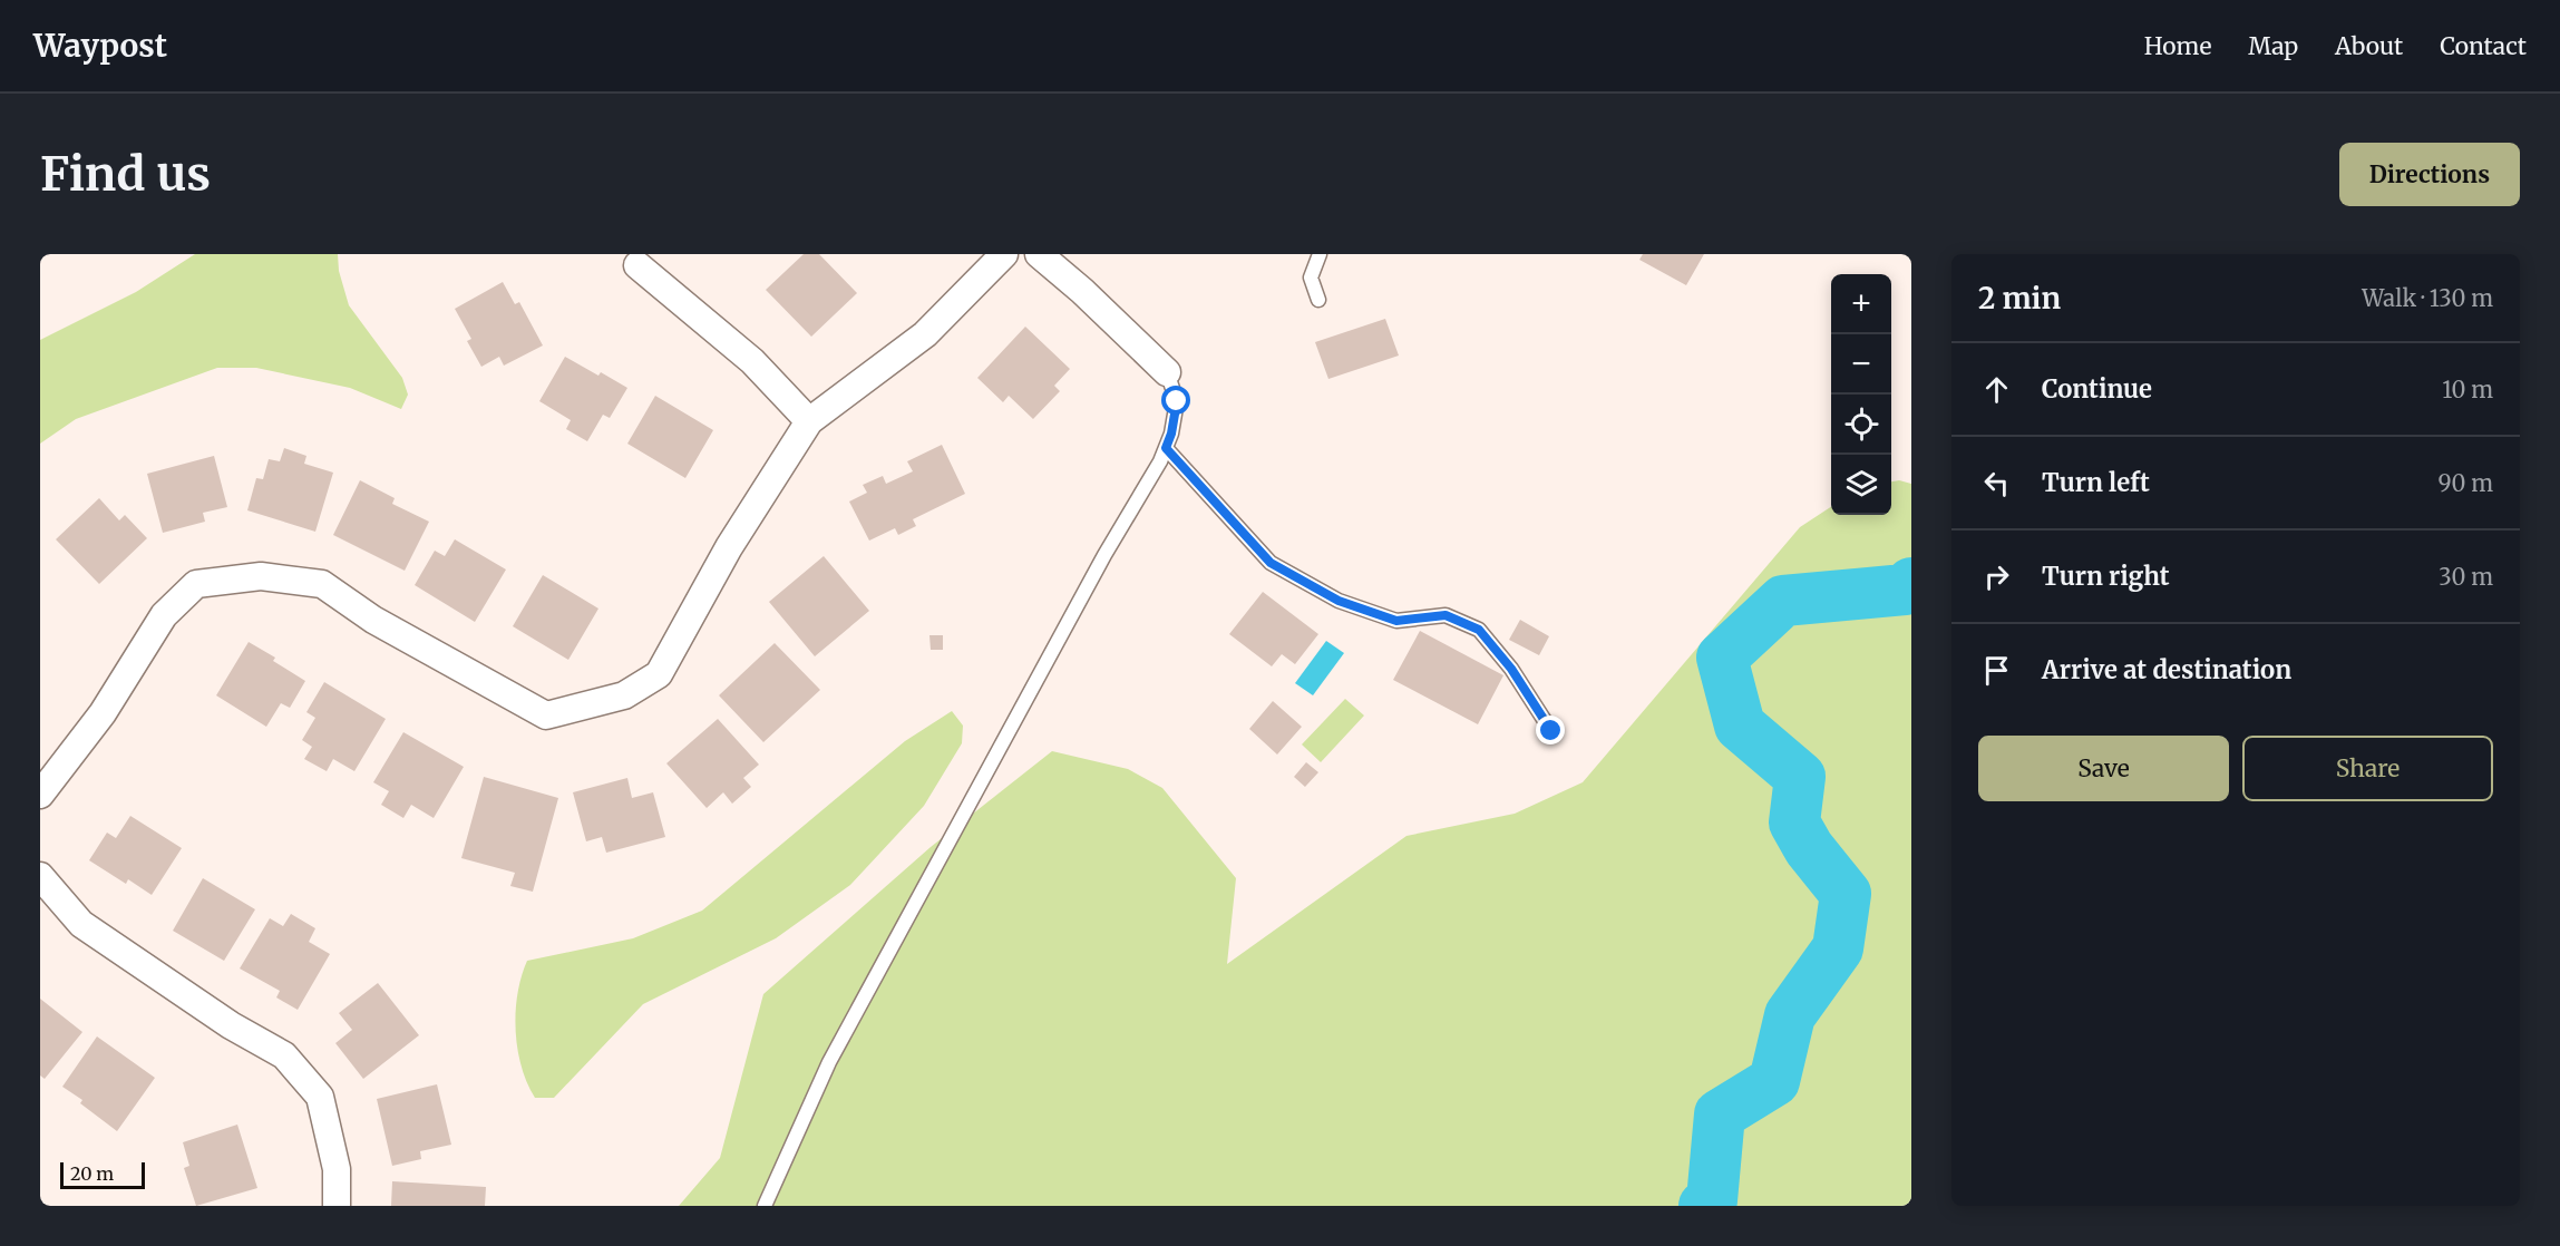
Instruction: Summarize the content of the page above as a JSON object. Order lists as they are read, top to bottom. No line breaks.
{"scale_bar":"20 m","page":{"header":"Waypost","nav":["Home","Map","About","Contact"],"buttons":["Directions",["Save","Share"]],"title":"Find us","heading":["2 min","Walk · 130 m"],"map_buttons":["+","−"],"list":[["Continue","10 m"],["Turn left","90 m"],["Turn right","30 m"],"Arrive at destination"],"scale":"20 m"}}
